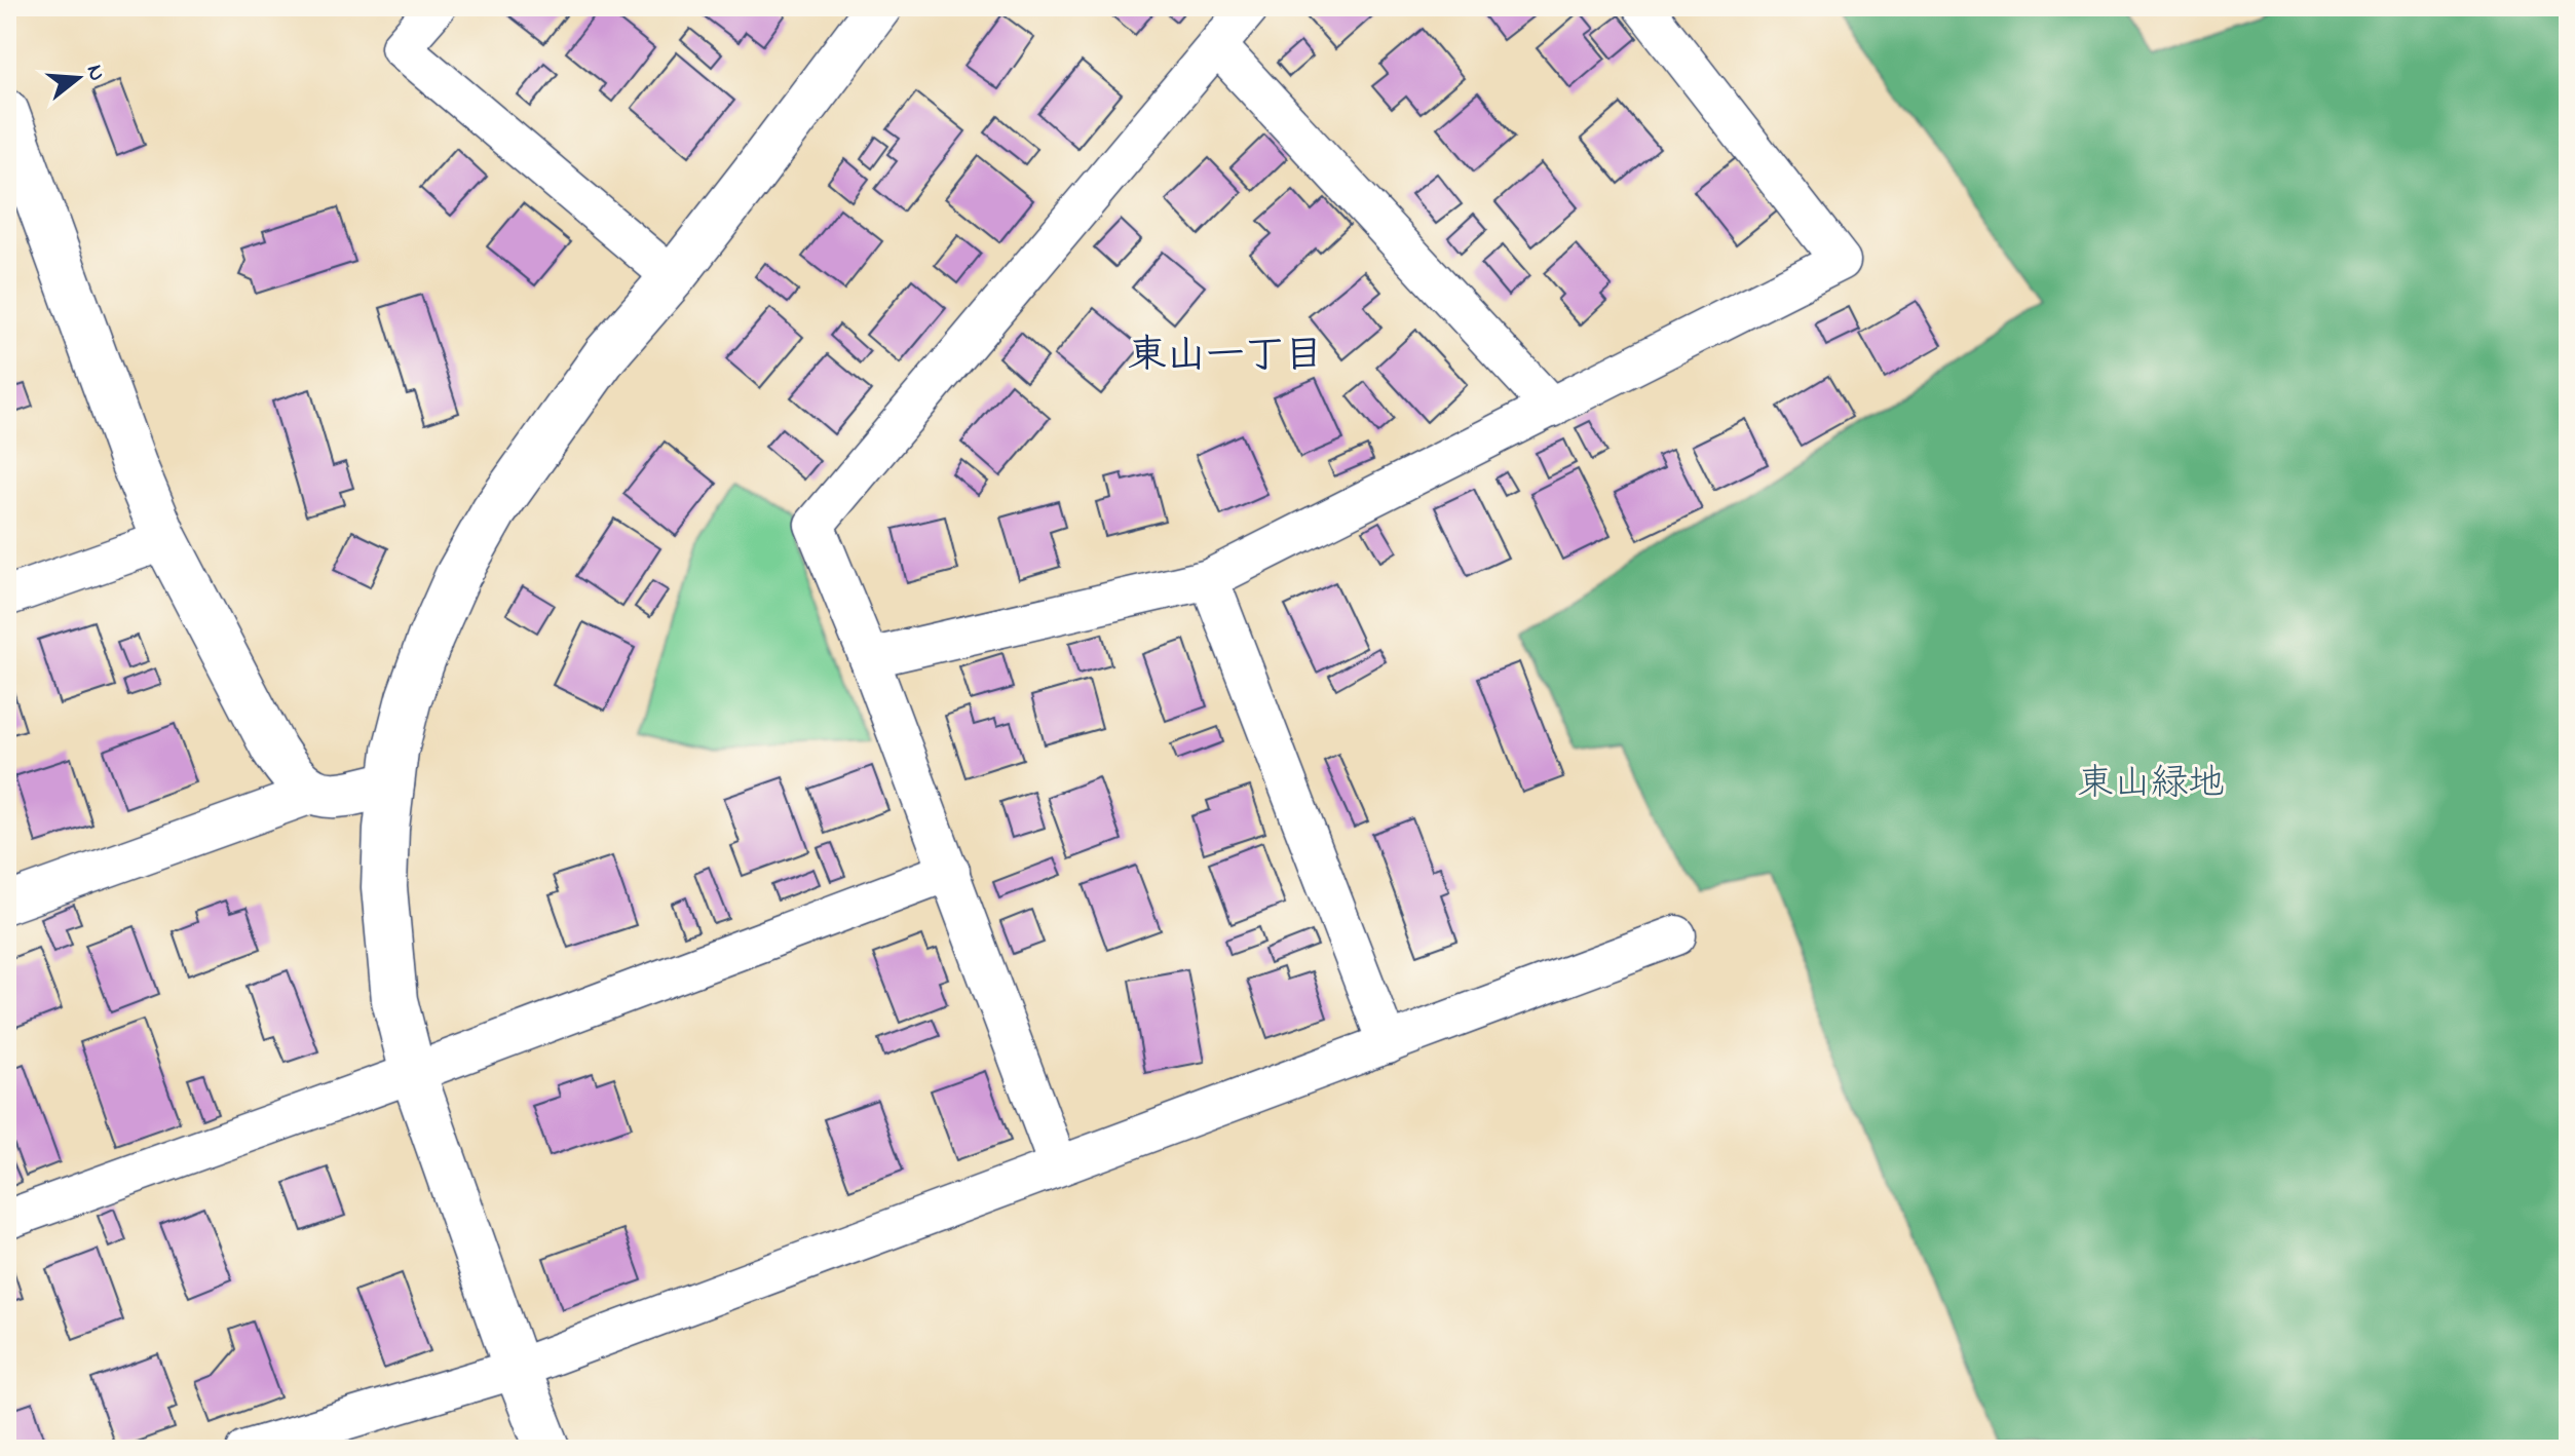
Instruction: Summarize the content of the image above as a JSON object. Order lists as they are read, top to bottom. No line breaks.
{"districts":["東山一丁目"],"parks":["東山緑地"],"north":"right"}
